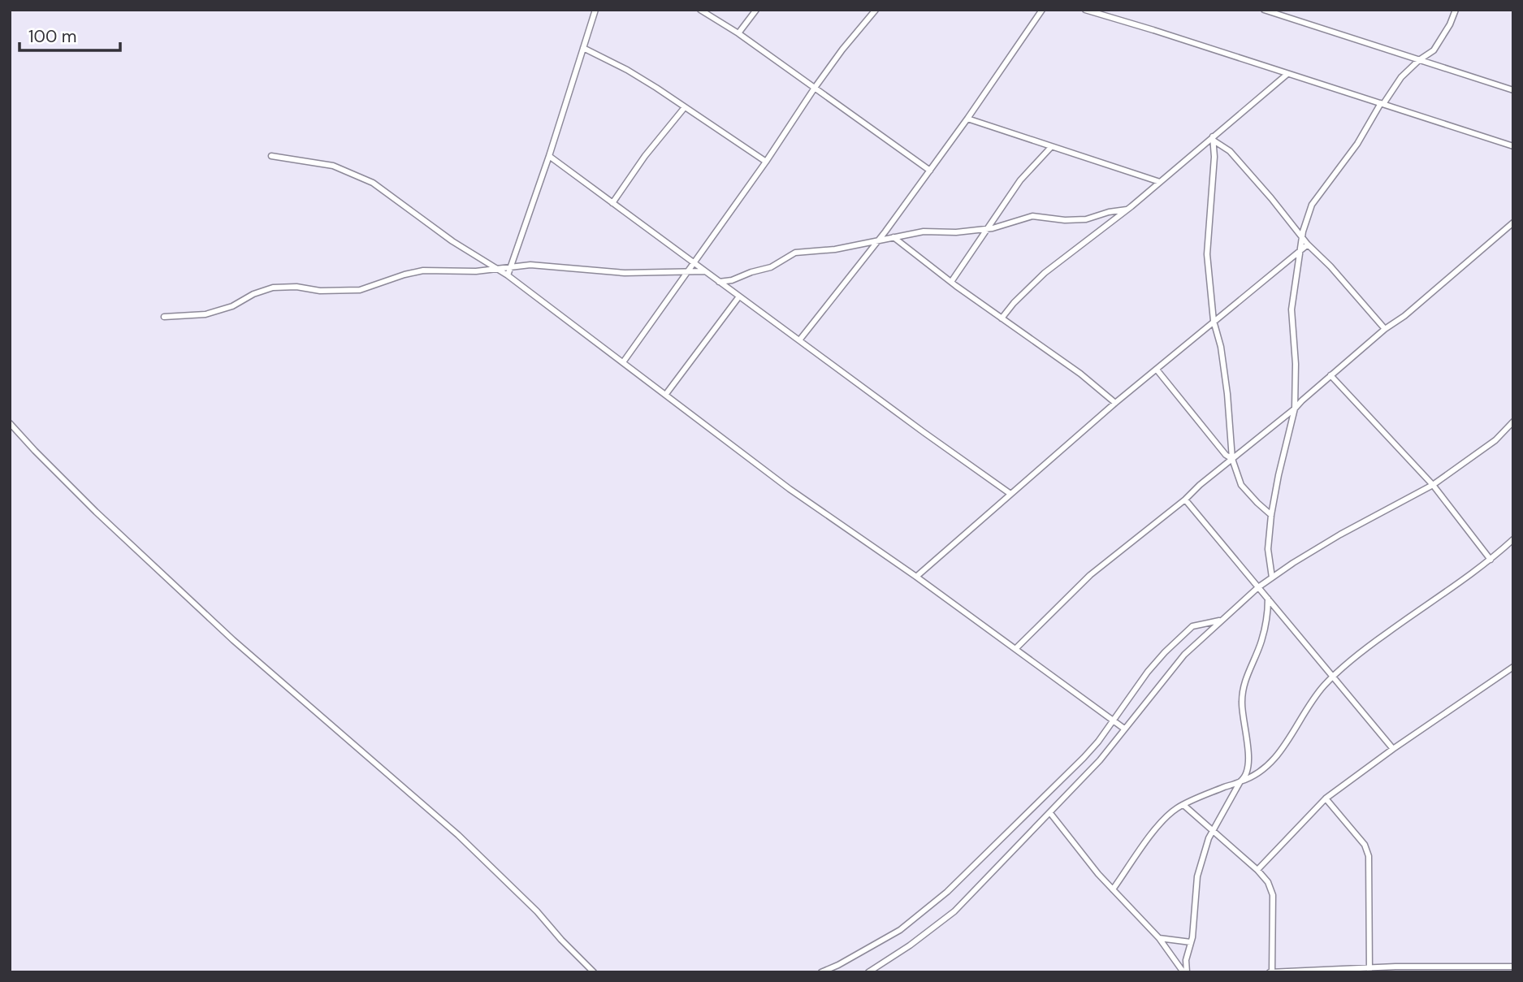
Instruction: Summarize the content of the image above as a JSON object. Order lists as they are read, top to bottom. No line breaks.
{"scale_bar":"100 m"}
